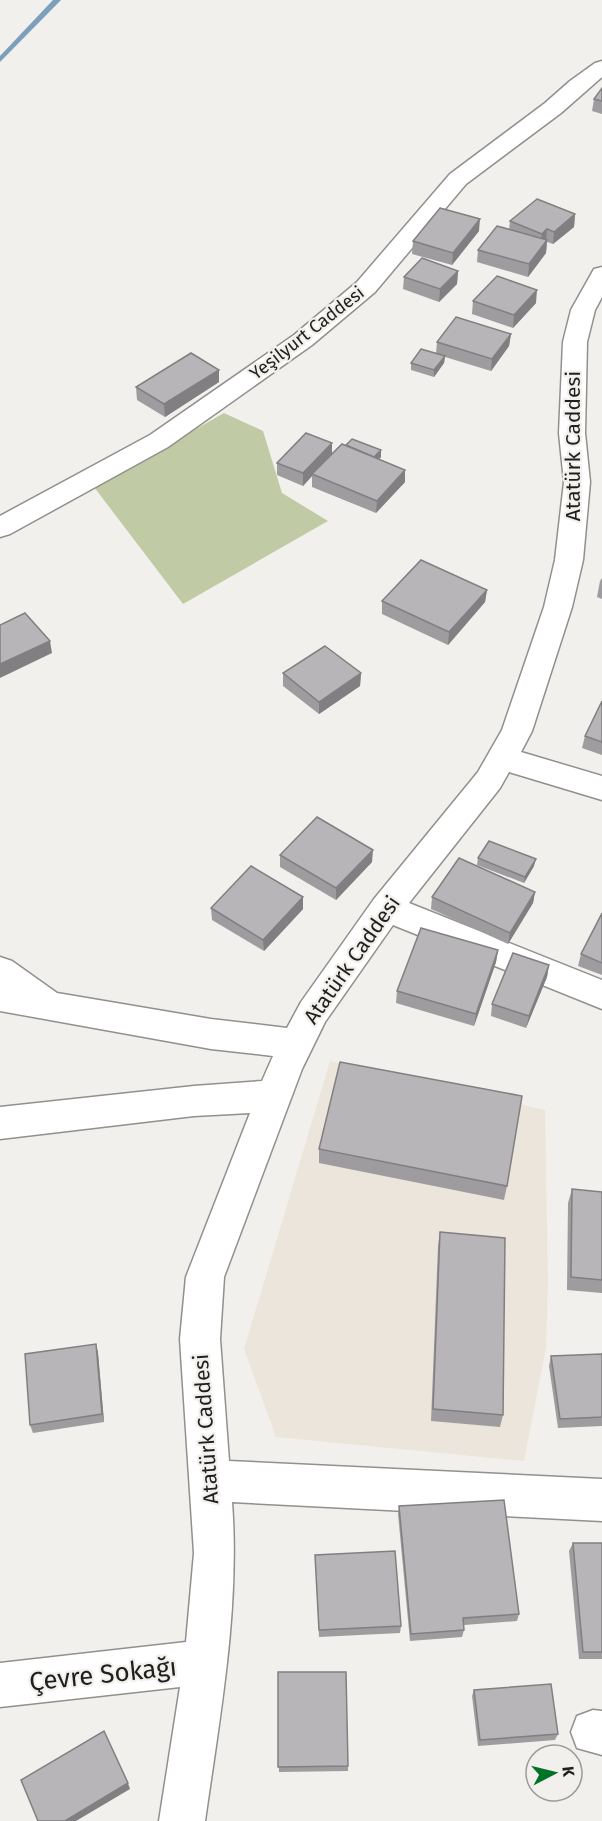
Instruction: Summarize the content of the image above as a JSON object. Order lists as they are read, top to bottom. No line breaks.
{"streets":{"street":["Yeşilyurt Caddesi","Atatürk Caddesi","Çevre Sokağı"]},"crossings":[["Atatürk Caddesi","Çevre Sokağı"]],"north":"right"}
